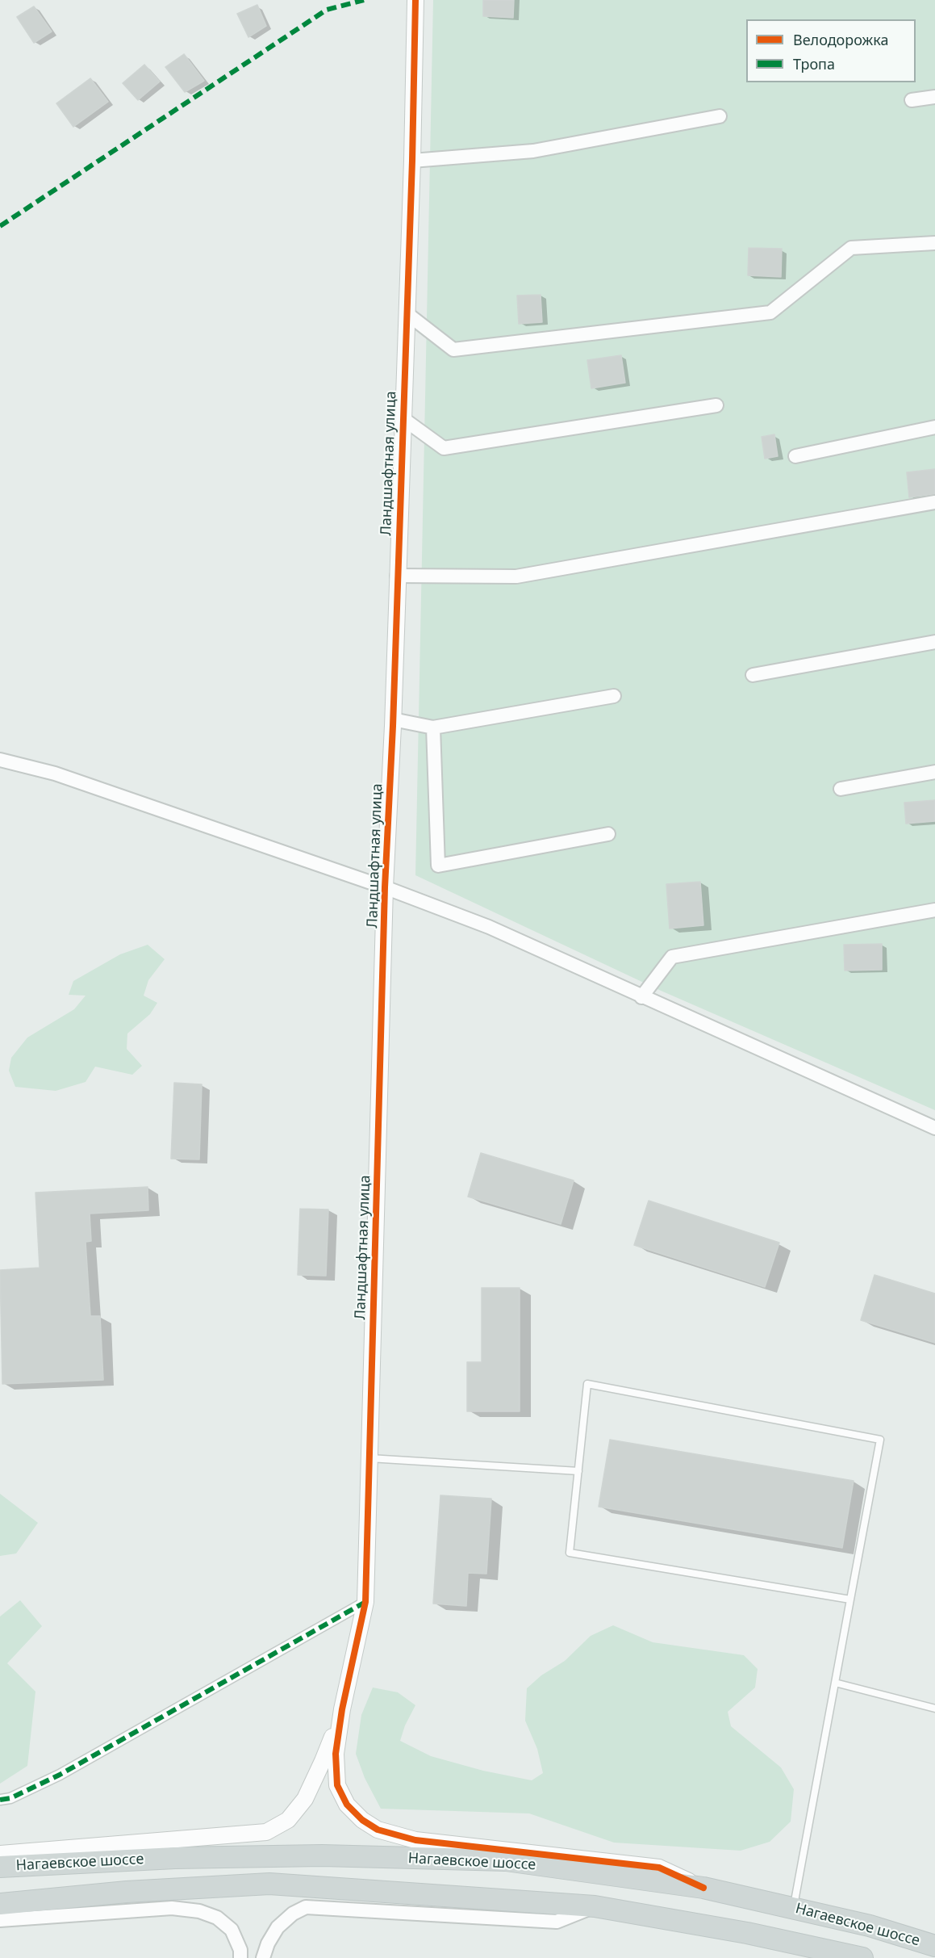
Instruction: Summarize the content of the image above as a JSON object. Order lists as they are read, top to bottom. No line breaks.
{"streets":{"main road":["Нагаевское шоссе"],"street":["Ландшафтная улица"]},"legend":["Велодорожка","Тропа"]}
